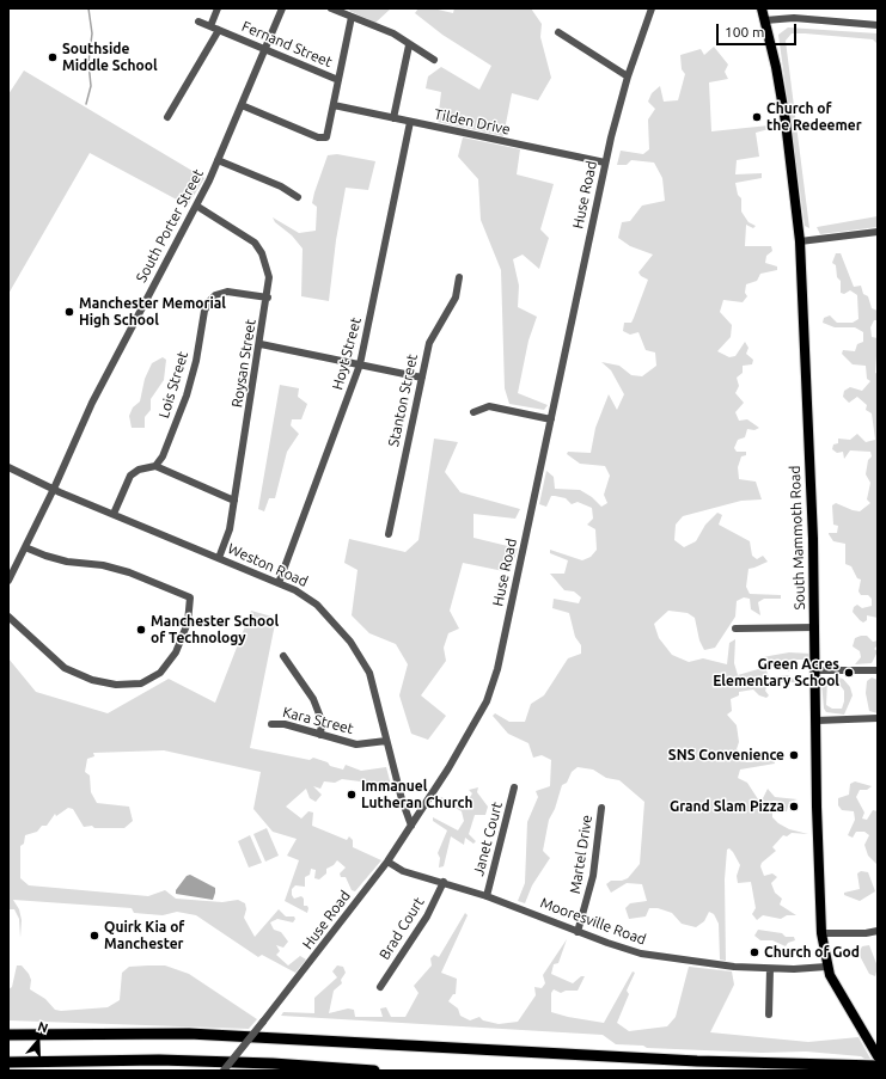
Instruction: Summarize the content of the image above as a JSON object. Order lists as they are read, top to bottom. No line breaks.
{"streets":{"main road":["South Mammoth Road"],"street":["Fernand Street","Tilden Drive","Huse Road","South Porter Street","Hoyt Street","Roysan Street","Lois Street","Stanton Street","Weston Road","Kara Street","Janet Court","Martel Drive","Mooresville Road","Brad Court"]},"crossings":[["Fernand Street","South Porter Street"],["Tilden Drive","Huse Road"],["Tilden Drive","Hoyt Street"],["Huse Road","Weston Road"],["Huse Road","Mooresville Road"],["South Porter Street","Roysan Street"],["South Porter Street","Weston Road"],["Hoyt Street","Weston Road"],["Roysan Street","Lois Street"],["Roysan Street","Weston Road"],["South Mammoth Road","Mooresville Road"],["Weston Road","Kara Street"],["Janet Court","Mooresville Road"],["Martel Drive","Mooresville Road"],["Mooresville Road","Brad Court"]],"places":["Southside Middle School","Church of the Redeemer","Manchester Memorial High School","Manchester School of Technology","Green Acres Elementary School","SNS Convenience","Immanuel Lutheran Church","Grand Slam Pizza","Quirk Kia of Manchester","Church of God"],"scale_bar":"100 m","north":"top"}
